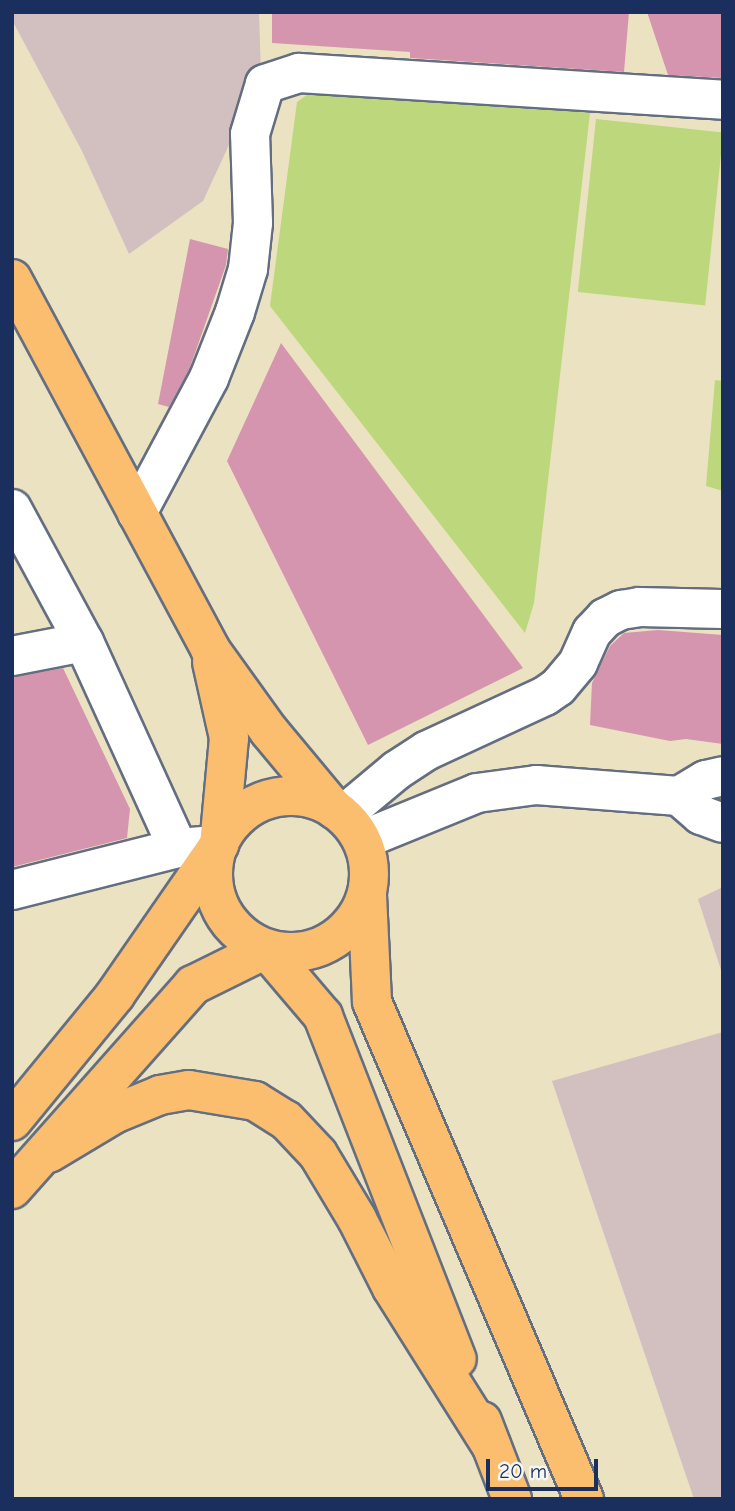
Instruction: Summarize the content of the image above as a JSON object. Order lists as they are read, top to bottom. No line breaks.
{"scale_bar":"20 m"}
